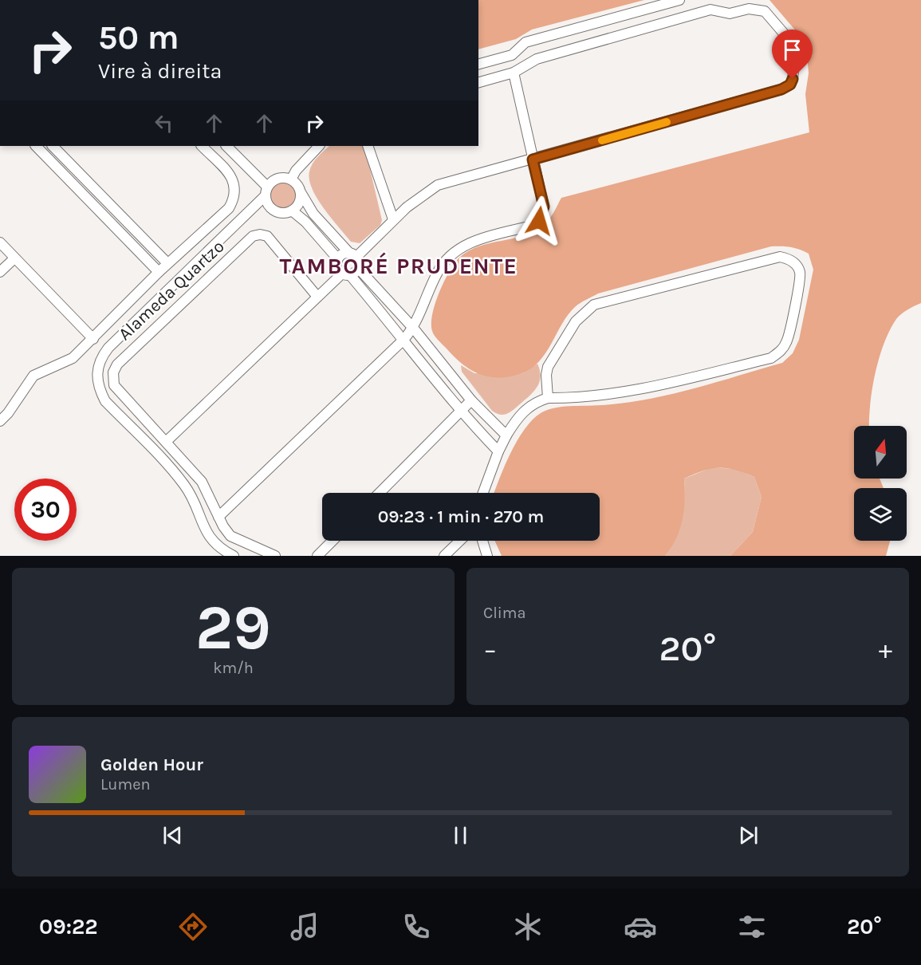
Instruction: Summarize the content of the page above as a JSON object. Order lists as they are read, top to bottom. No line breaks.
{"streets":{"street":["Alameda Quartzo"]},"districts":["TAMBORÉ PRUDENTE"],"north":"top","page":{"turn":["50 m","Vire à direita"],"limit":"30","trip":"09:23 · 1 min · 270 m","tile":[["29","km/h"],"Clima"],"heat":["−","20°","+"],"song":["Golden Hour","Lumen"],"tabs":["09:22","20°"]}}
